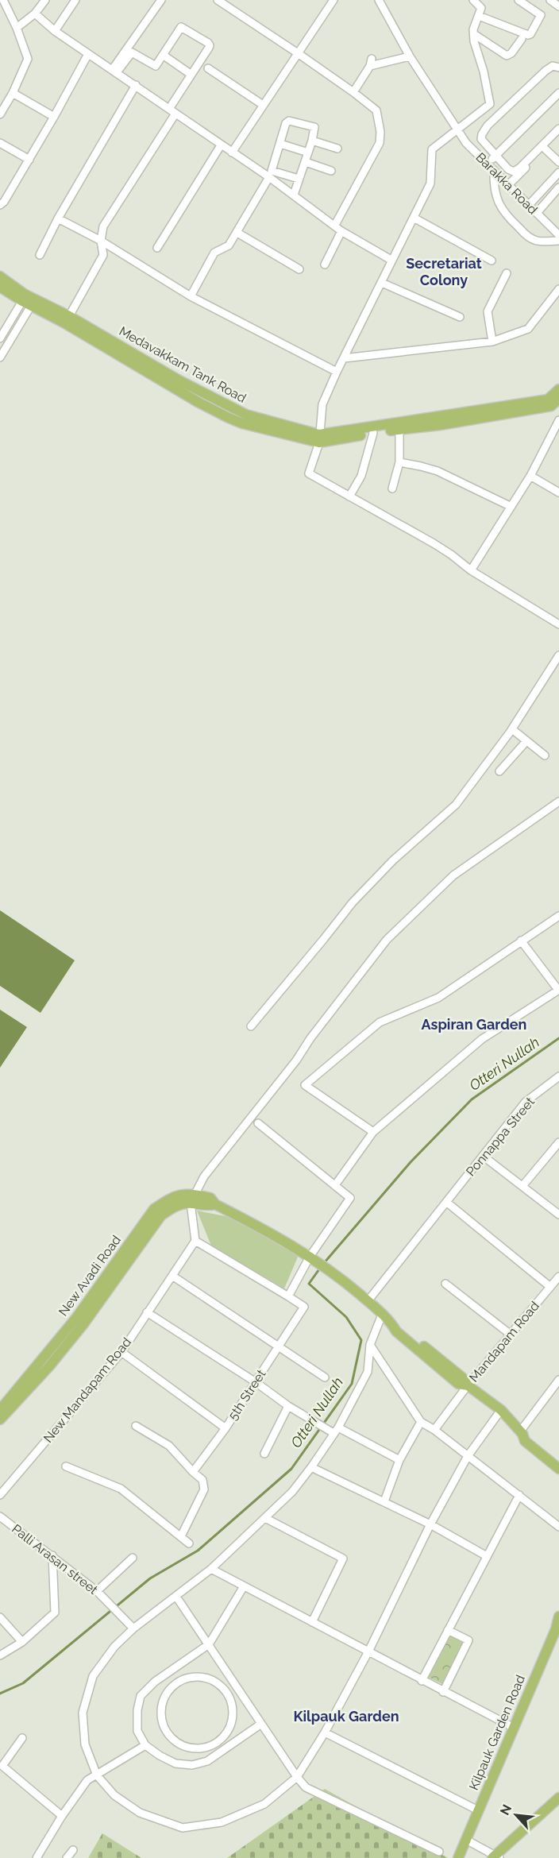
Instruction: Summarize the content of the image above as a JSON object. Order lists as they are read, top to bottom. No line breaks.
{"streets":{"main road":["Medavakkam Tank Road","New Avadi Road","Kilpauk Garden Road"],"street":["Barakka Road","Ponnappa Street","Mandapam Road","New Mandapam Road","5th Street","Palli Arasan street"]},"crossings":[["Ponnappa Street","New Avadi Road"],["New Avadi Road","Mandapam Road"]],"districts":["Secretariat Colony","Aspiran Garden","Kilpauk Garden"],"water":["Otteri Nullah"],"north":"top left"}
